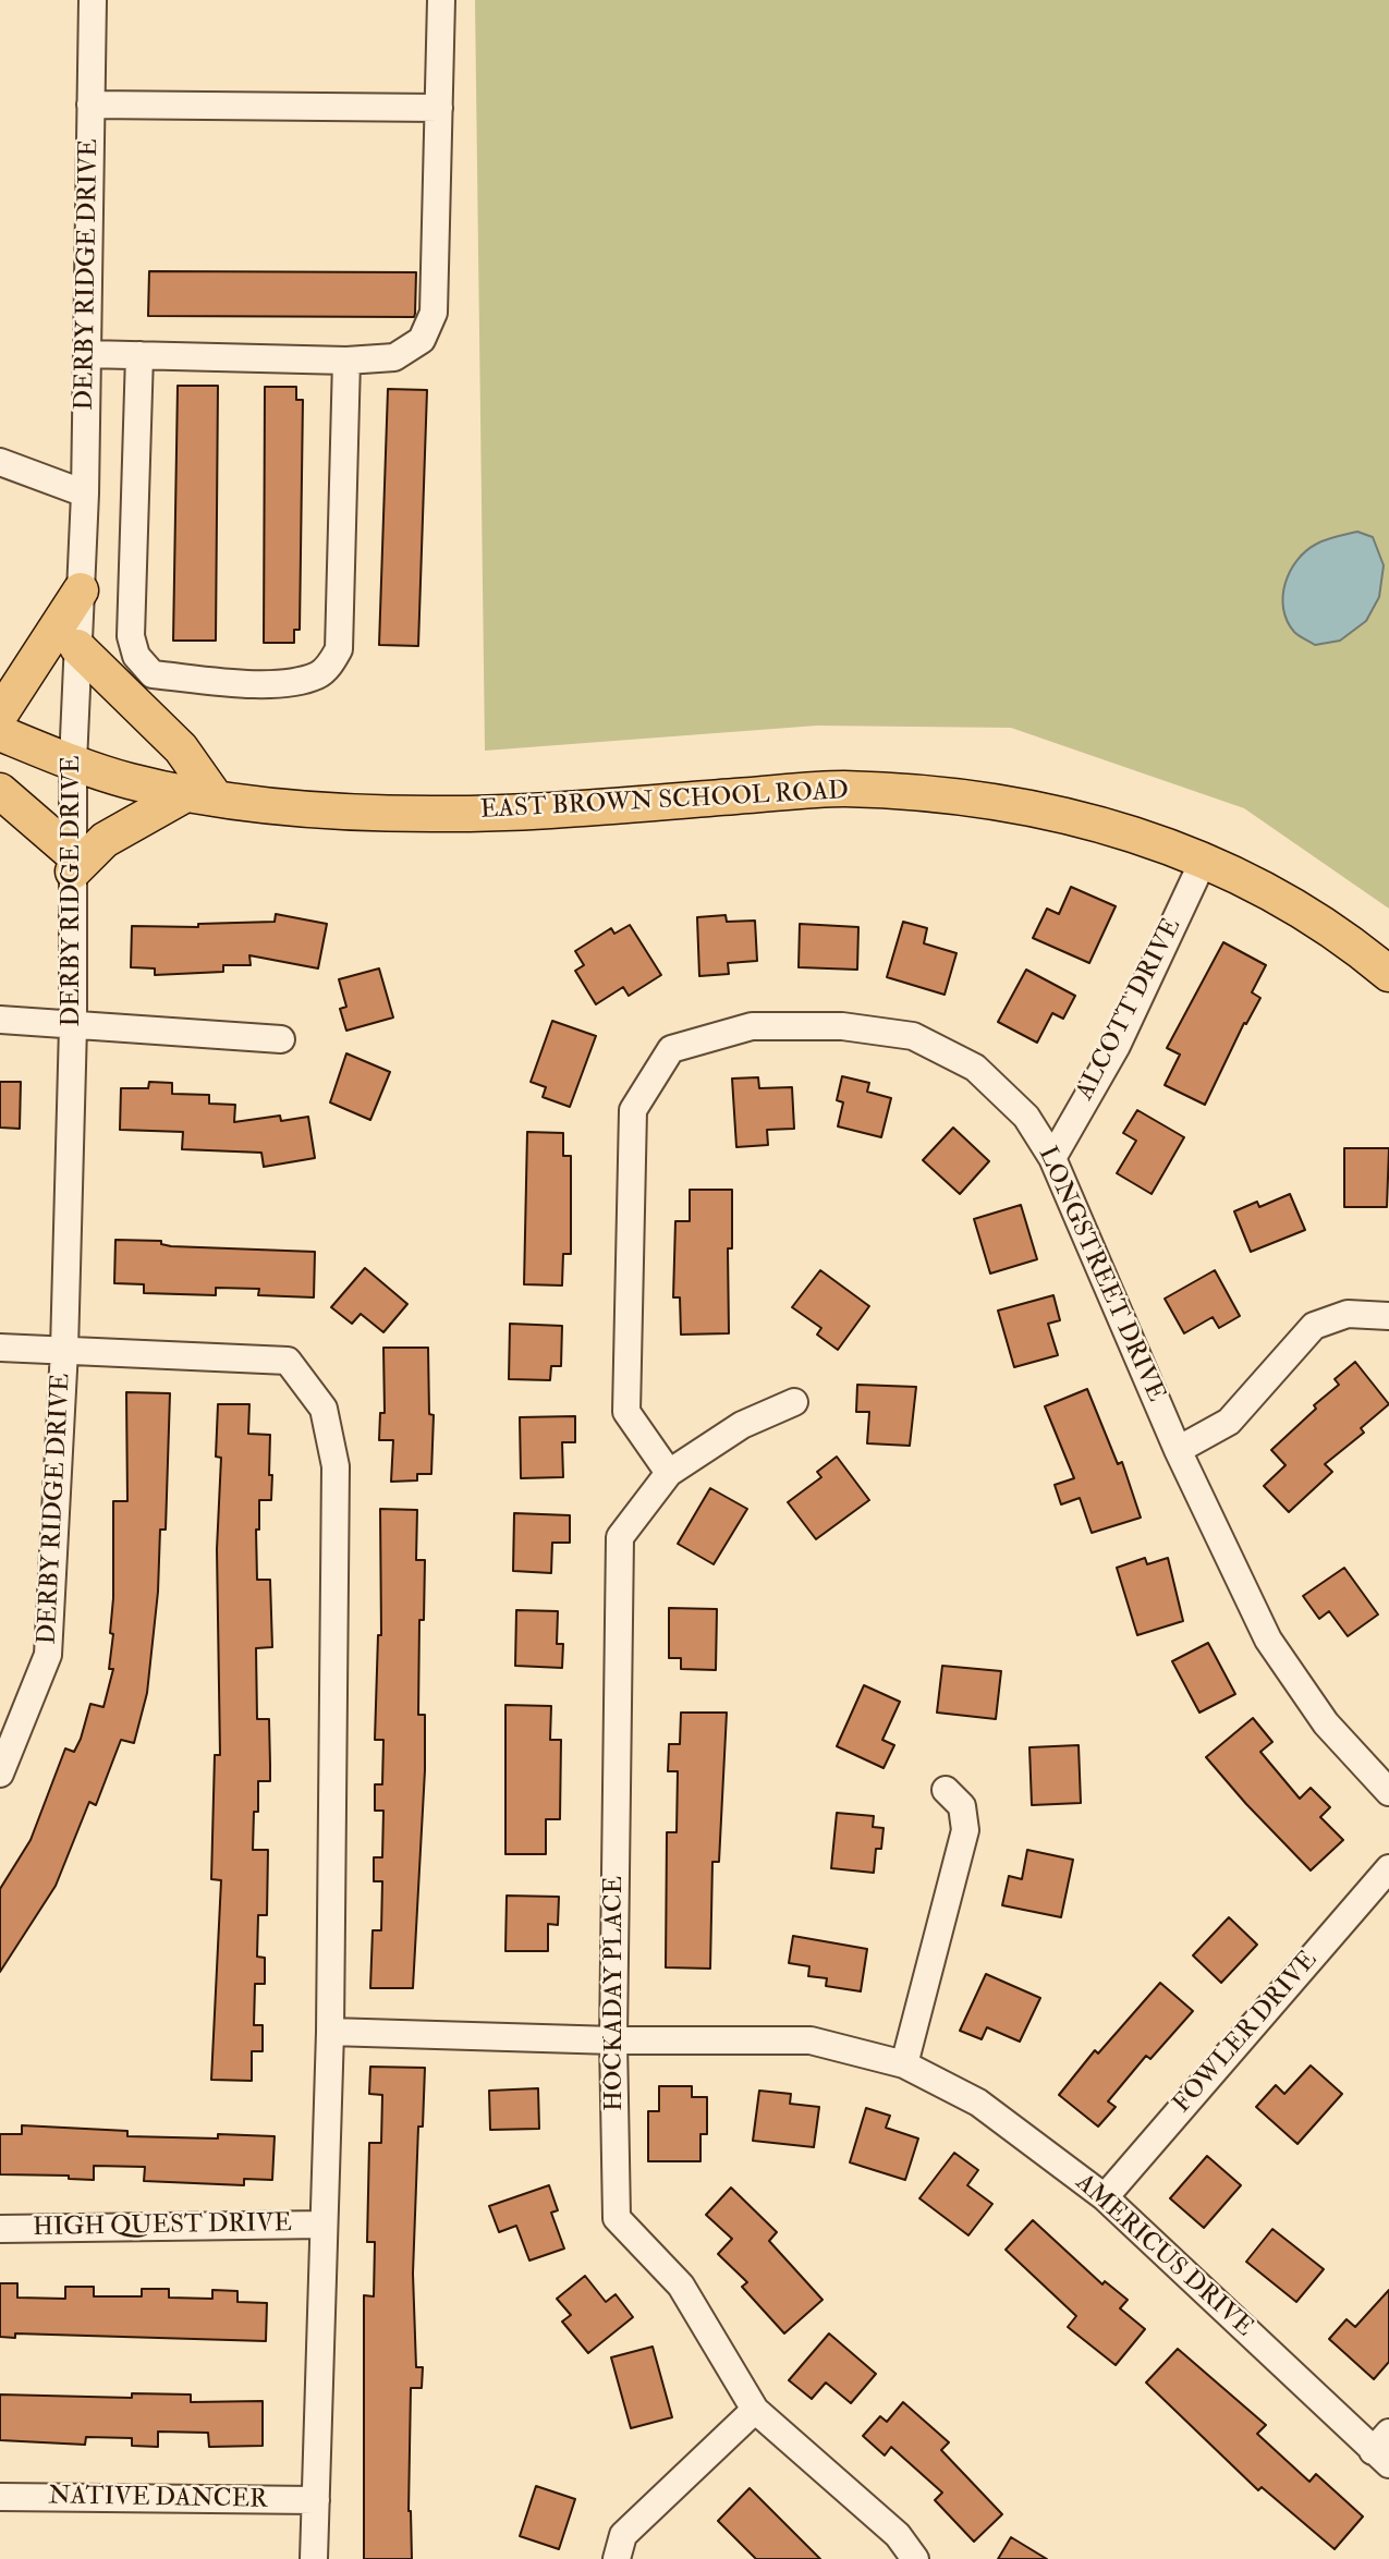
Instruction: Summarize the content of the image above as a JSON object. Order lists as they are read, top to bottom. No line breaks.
{"streets":{"main road":["EAST BROWN SCHOOL ROAD"],"street":["DERBY RIDGE DRIVE","ALCOTT DRIVE","LONGSTREET DRIVE","HOCKADAY PLACE","FOWLER DRIVE","HIGH QUEST DRIVE","AMERICUS DRIVE","NATIVE DANCER"]},"crossings":[["DERBY RIDGE DRIVE","EAST BROWN SCHOOL ROAD"],["EAST BROWN SCHOOL ROAD","ALCOTT DRIVE"],["ALCOTT DRIVE","LONGSTREET DRIVE"],["LONGSTREET DRIVE","HOCKADAY PLACE"],["HOCKADAY PLACE","AMERICUS DRIVE"],["FOWLER DRIVE","AMERICUS DRIVE"]]}
